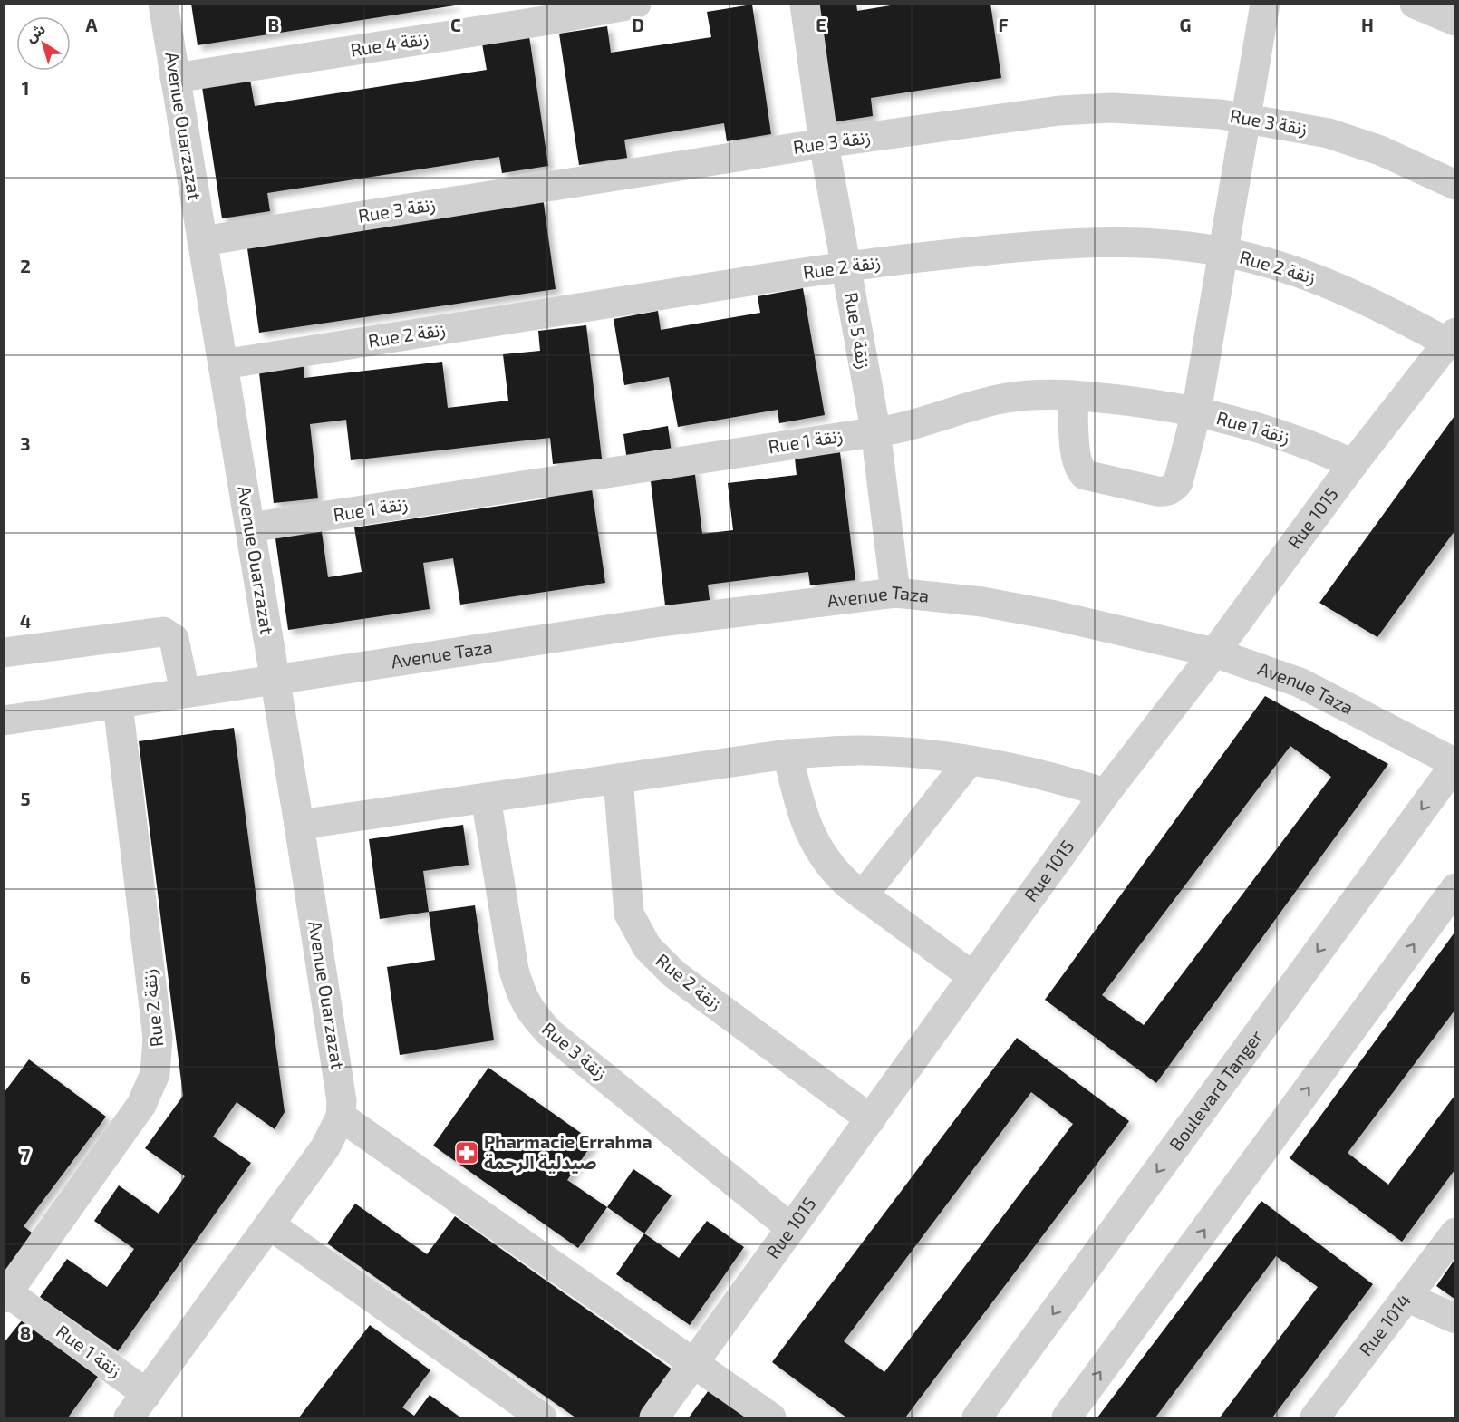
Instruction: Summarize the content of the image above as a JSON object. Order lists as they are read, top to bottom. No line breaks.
{"streets":{"street":["Rue 4 زنقة","Rue 3 زنقة","Avenue Ouarzazat","Rue 2 زنقة","Rue 5 زنقة","Rue 1 زنقة","Rue 1015","Avenue Taza","Boulevard Tanger","Rue 1014"]},"crossings":[["Rue 4 زنقة","Avenue Ouarzazat"],["Rue 3 زنقة","Avenue Ouarzazat"],["Rue 3 زنقة","Rue 5 زنقة"],["Rue 3 زنقة","Rue 1015"],["Avenue Ouarzazat","Rue 2 زنقة"],["Avenue Ouarzazat","Rue 1 زنقة"],["Avenue Ouarzazat","Avenue Taza"],["Rue 2 زنقة","Rue 5 زنقة"],["Rue 2 زنقة","Rue 1 زنقة"],["Rue 2 زنقة","Rue 1015"],["Rue 2 زنقة","Avenue Taza"],["Rue 5 زنقة","Rue 1 زنقة"],["Rue 5 زنقة","Avenue Taza"],["Rue 1 زنقة","Rue 1015"],["Rue 1015","Avenue Taza"],["Avenue Taza","Boulevard Tanger"]],"places":{"pharmacy":["Pharmacie Errahma صيدلية الرحمة"]},"north":"top left","grid":{"columns":["A","B","C","D","E","F","G","H"],"rows":["1","2","3","4","5","6","7","8"]}}
